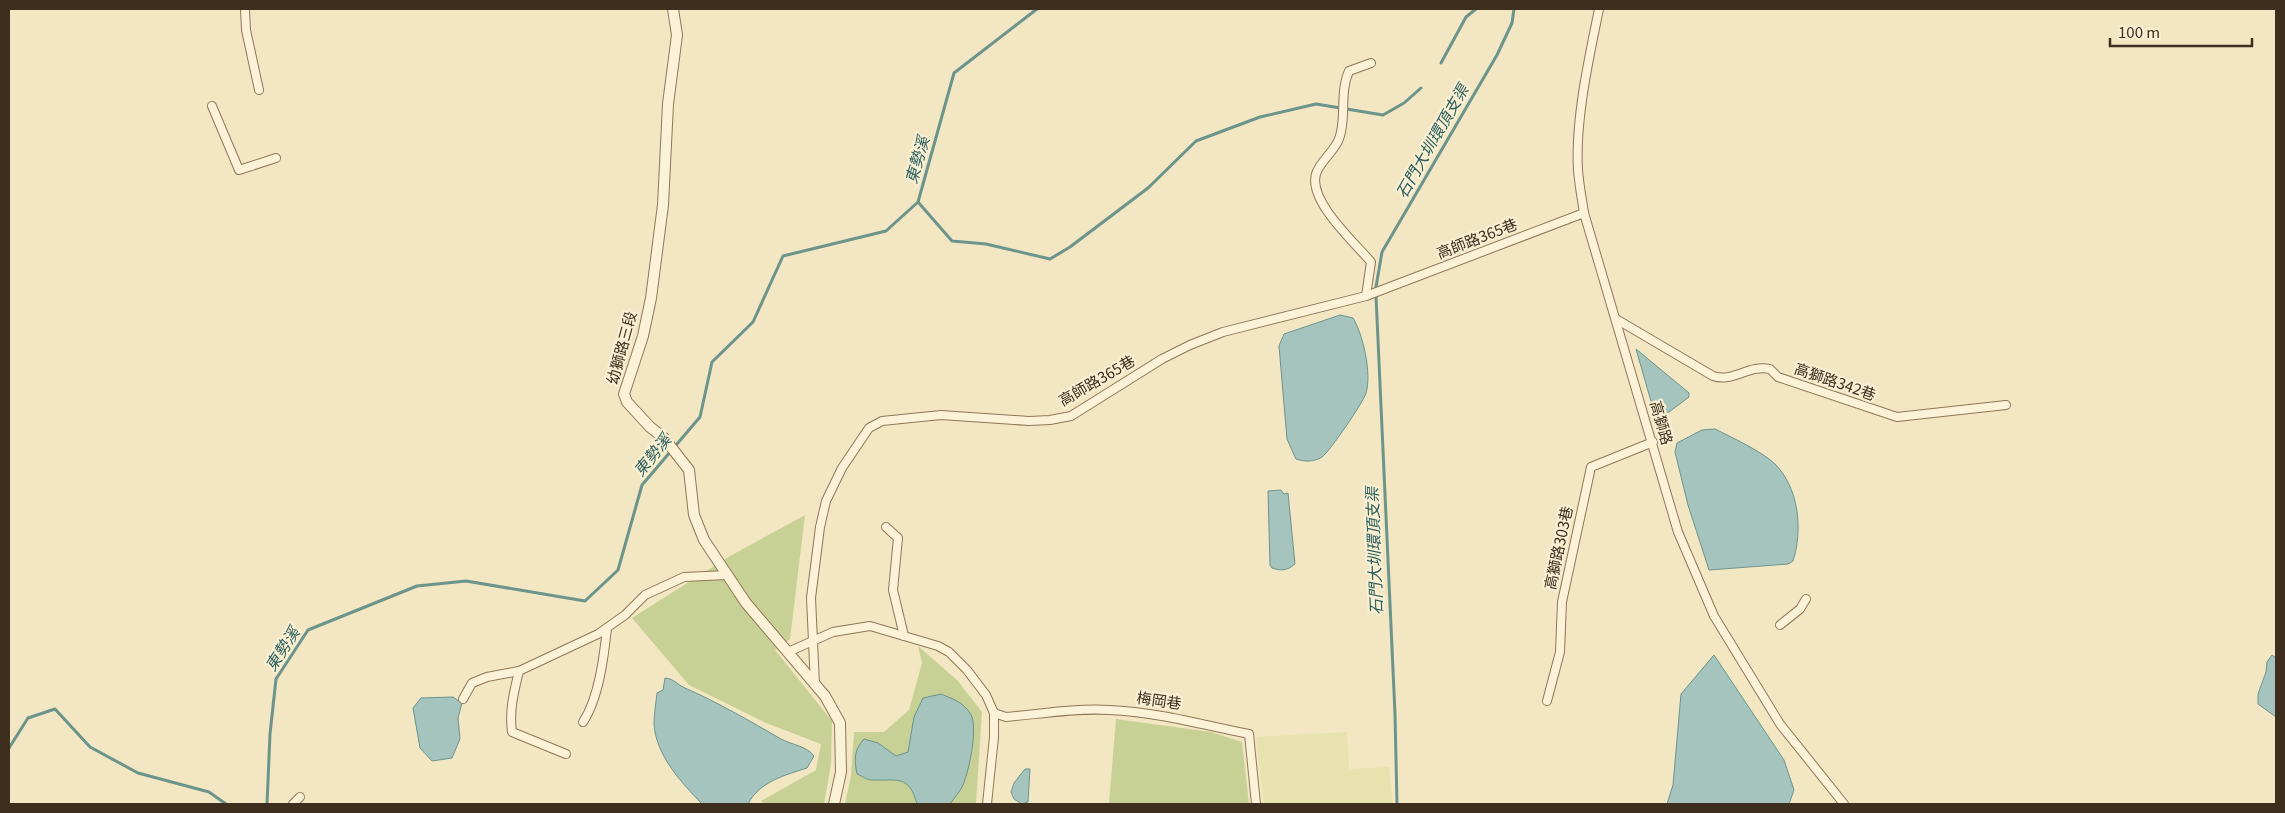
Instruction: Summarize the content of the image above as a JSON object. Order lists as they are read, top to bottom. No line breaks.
{"streets":{"street":["高師路365巷","幼獅路三段","高獅路342巷","高獅路","高獅路303巷","梅岡巷"]},"crossings":[["高師路365巷","幼獅路三段"],["高師路365巷","高獅路"],["高獅路342巷","高獅路"],["高獅路","高獅路303巷"]],"water":["石門大圳環頂支渠","東勢溪"],"scale_bar":"100 m"}
